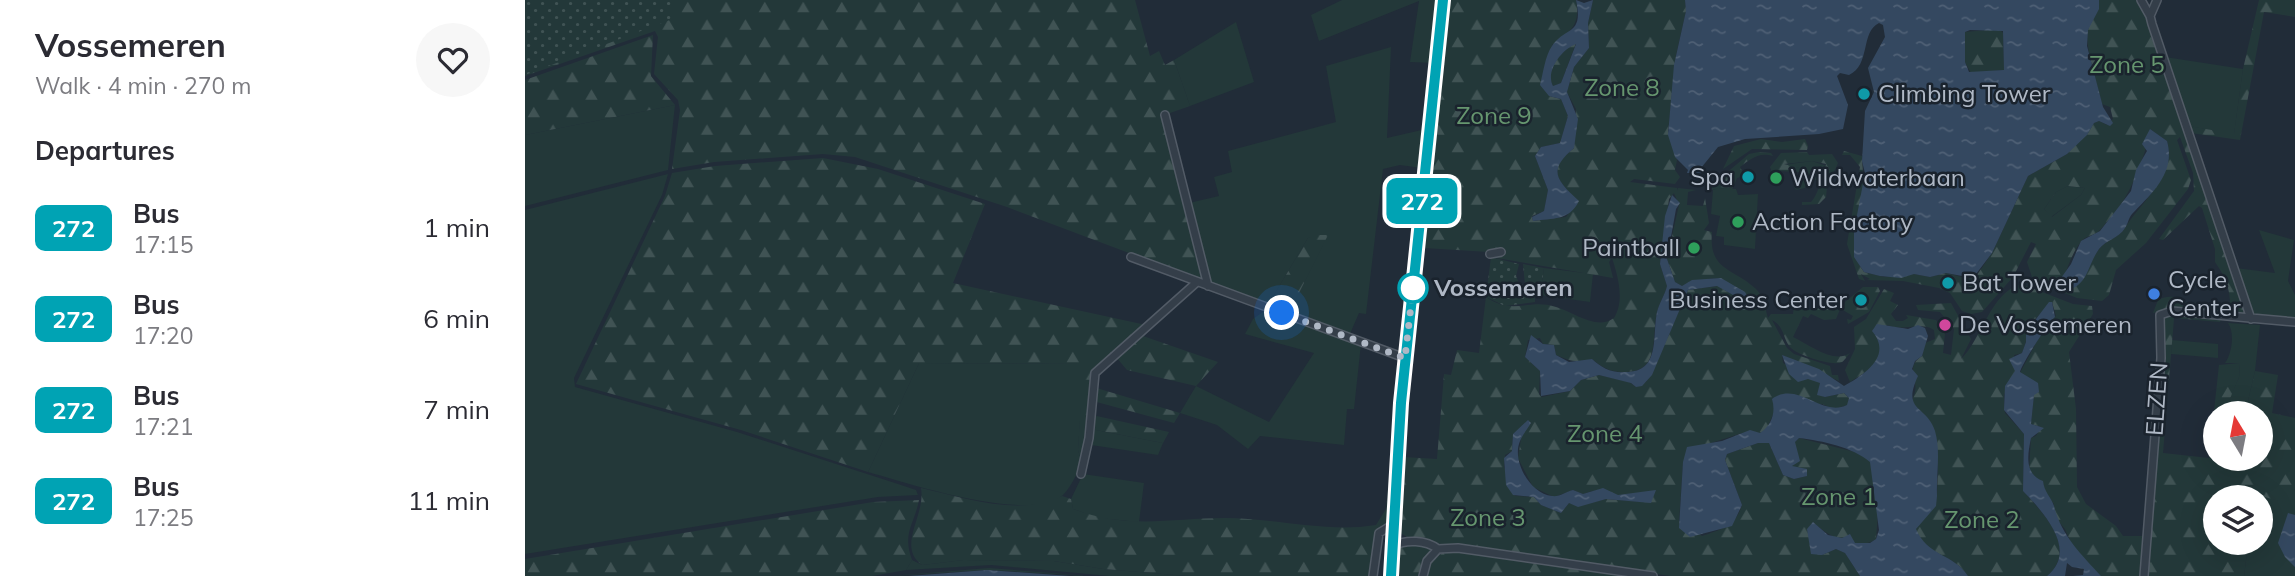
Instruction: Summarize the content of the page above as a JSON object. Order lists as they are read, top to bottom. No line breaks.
{"streets":{"street":["ELZEN"]},"parks":["Zone 5","Zone 8","Zone 9","Zone 4","Zone 1","Zone 3","Zone 2"],"places":["Climbing Tower","Spa","Wildwaterbaan","Action Factory","Paintball","Bat Tower","Vossemeren","Cycle Center","Business Center","De Vossemeren"],"lines":["bus line 272"],"north":"top","page":{"heading":[["Vossemeren","Walk · 4 min · 270 m"],"Departures"],"on_map":"272","list":[{"mark":"272","name":"Bus","note":"17:15","value":"1 min"},{"mark":"272","name":"Bus","note":"17:20","value":"6 min"},{"mark":"272","name":"Bus","note":"17:21","value":"7 min"},{"mark":"272","name":"Bus","note":"17:25","value":"11 min"}]}}
